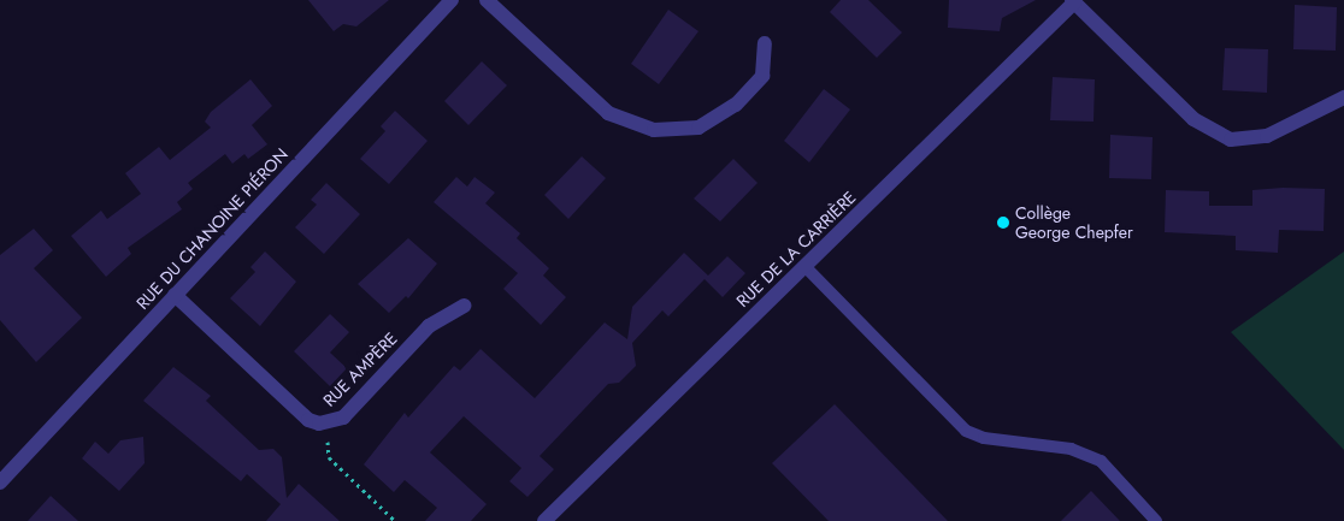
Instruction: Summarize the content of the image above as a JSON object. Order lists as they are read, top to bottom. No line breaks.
{"streets":{"street":["RUE DU CHANOINE PIÉRON","RUE DE LA CARRIÈRE","RUE AMPÈRE"]},"crossings":[["RUE DU CHANOINE PIÉRON","RUE AMPÈRE"]],"places":["Collège George Chepfer"]}
